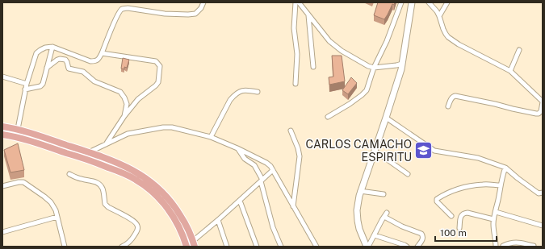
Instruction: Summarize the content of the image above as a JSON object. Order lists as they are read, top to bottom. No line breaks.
{"places":{"school or university":["CARLOS CAMACHO ESPIRITU"]},"scale_bar":"100 m"}
